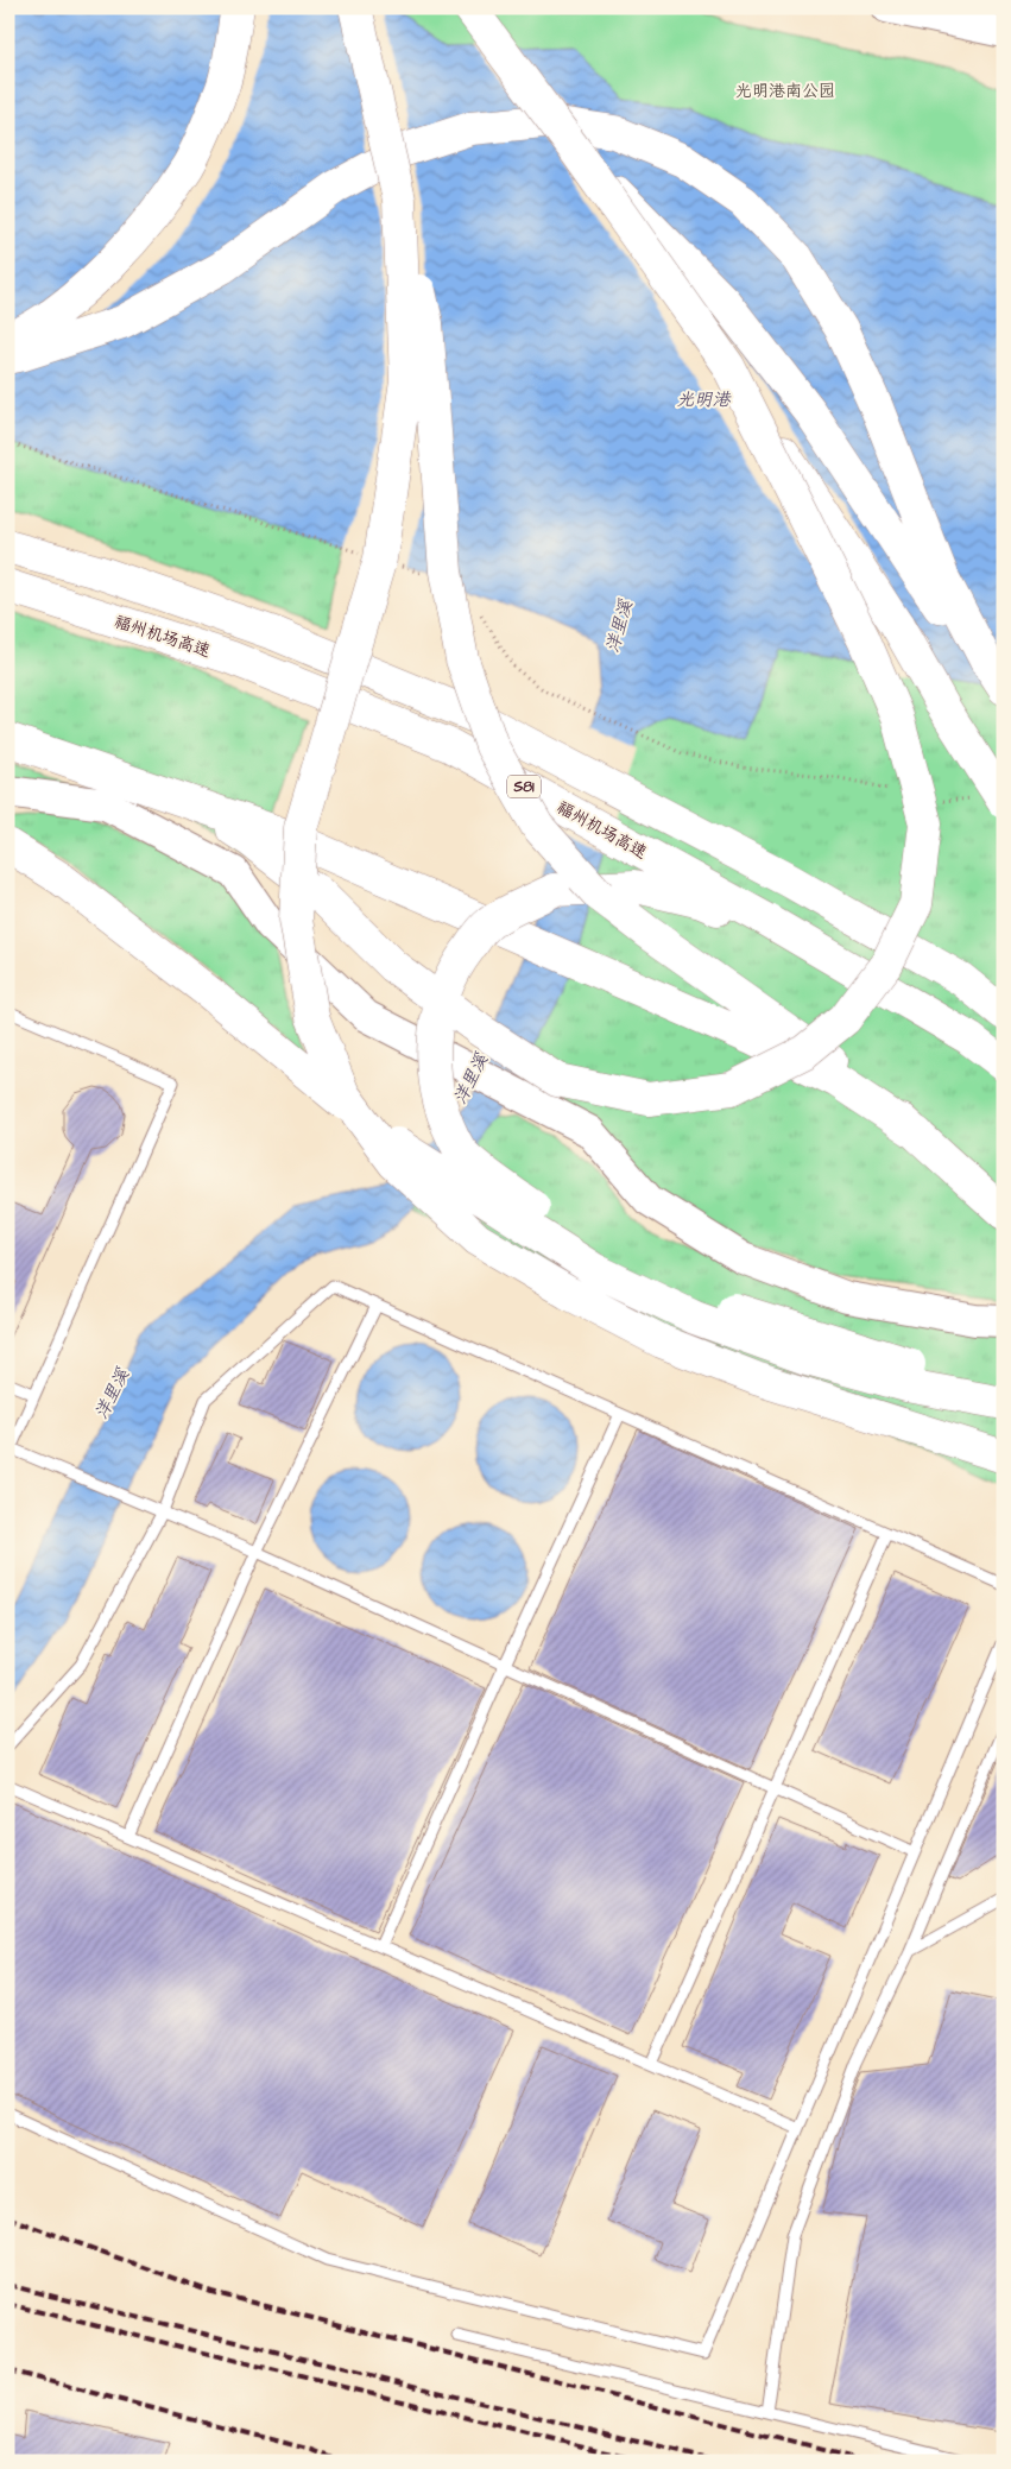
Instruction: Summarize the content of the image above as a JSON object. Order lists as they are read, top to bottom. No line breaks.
{"streets":{"highway":["福州机场高速","S81"]},"water":["光明港","洋里溪"],"parks":["光明港南公园"]}
